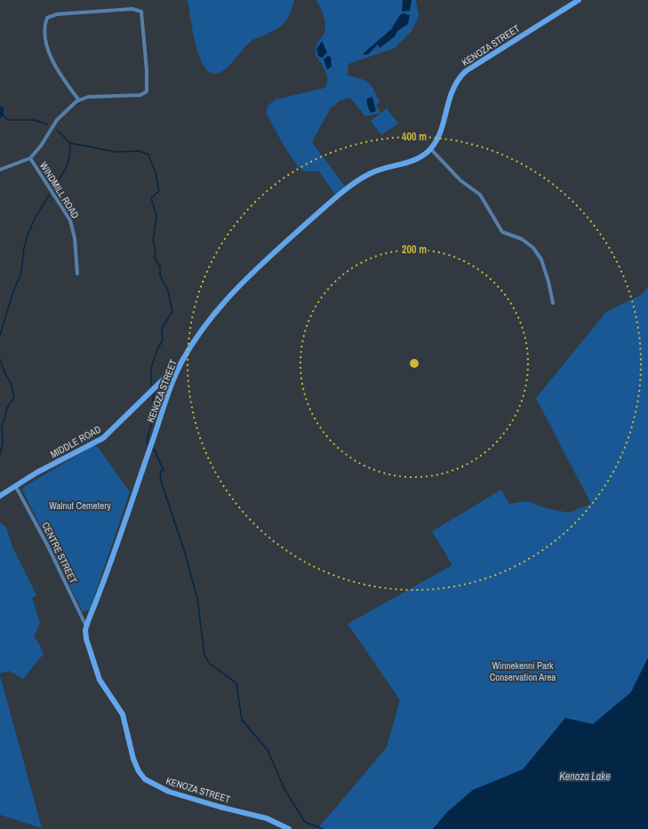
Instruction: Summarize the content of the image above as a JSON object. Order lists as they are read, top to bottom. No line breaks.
{"streets":{"street":["KENOZA STREET","WINDMILL ROAD","MIDDLE ROAD","CENTRE STREET"]},"crossings":[["KENOZA STREET","MIDDLE ROAD"],["KENOZA STREET","CENTRE STREET"],["MIDDLE ROAD","CENTRE STREET"]],"water":["Kenoza Lake"],"parks":["Walnut Cemetery","Winnekenni Park Conservation Area"],"rings":["400 m","200 m"]}
